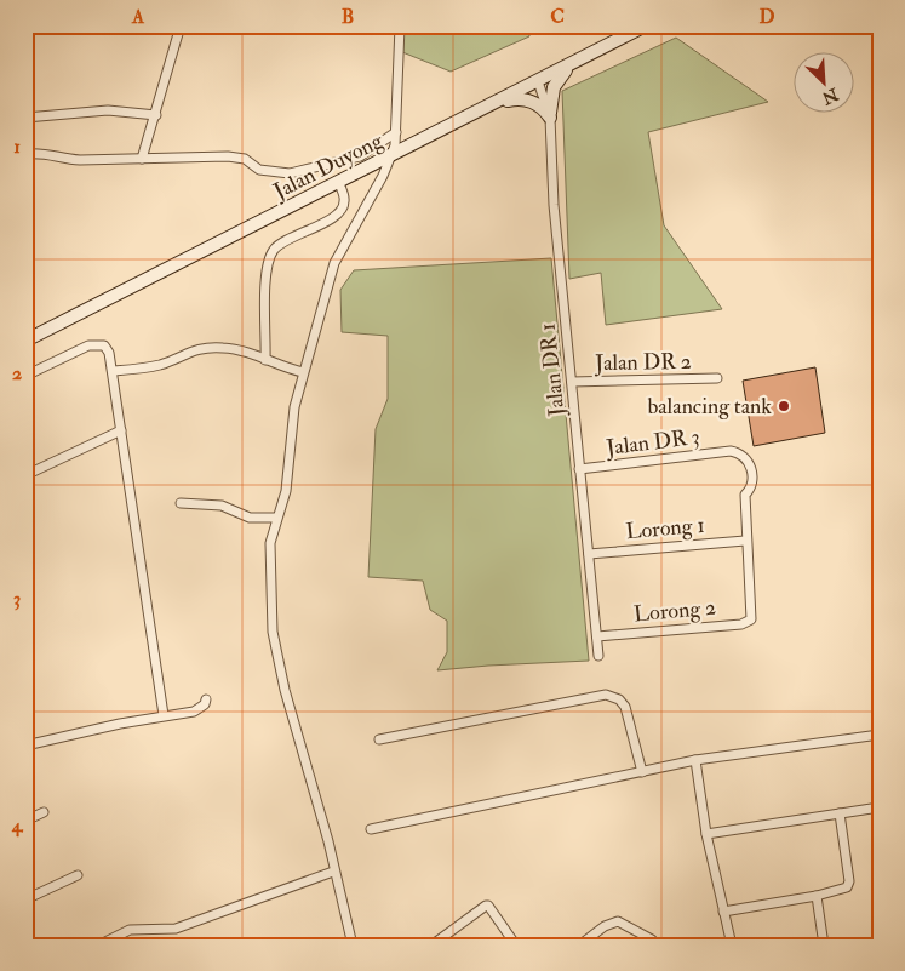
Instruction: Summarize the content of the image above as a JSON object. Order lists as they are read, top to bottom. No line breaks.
{"streets":{"main road":["Jalan Duyong"],"street":["Jalan DR 2","Jalan DR 1","Jalan DR 3","Lorong 1","Lorong 2"]},"crossings":[["Jalan Duyong","Jalan DR 1"],["Jalan DR 2","Jalan DR 1"],["Jalan DR 1","Jalan DR 3"],["Jalan DR 1","Lorong 1"],["Jalan DR 1","Lorong 2"],["Jalan DR 3","Lorong 1"],["Jalan DR 3","Lorong 2"],["Lorong 1","Lorong 2"]],"places":["balancing tank"],"north":"bottom right","grid":{"columns":["A","B","C","D"],"rows":["1","2","3","4"]}}
